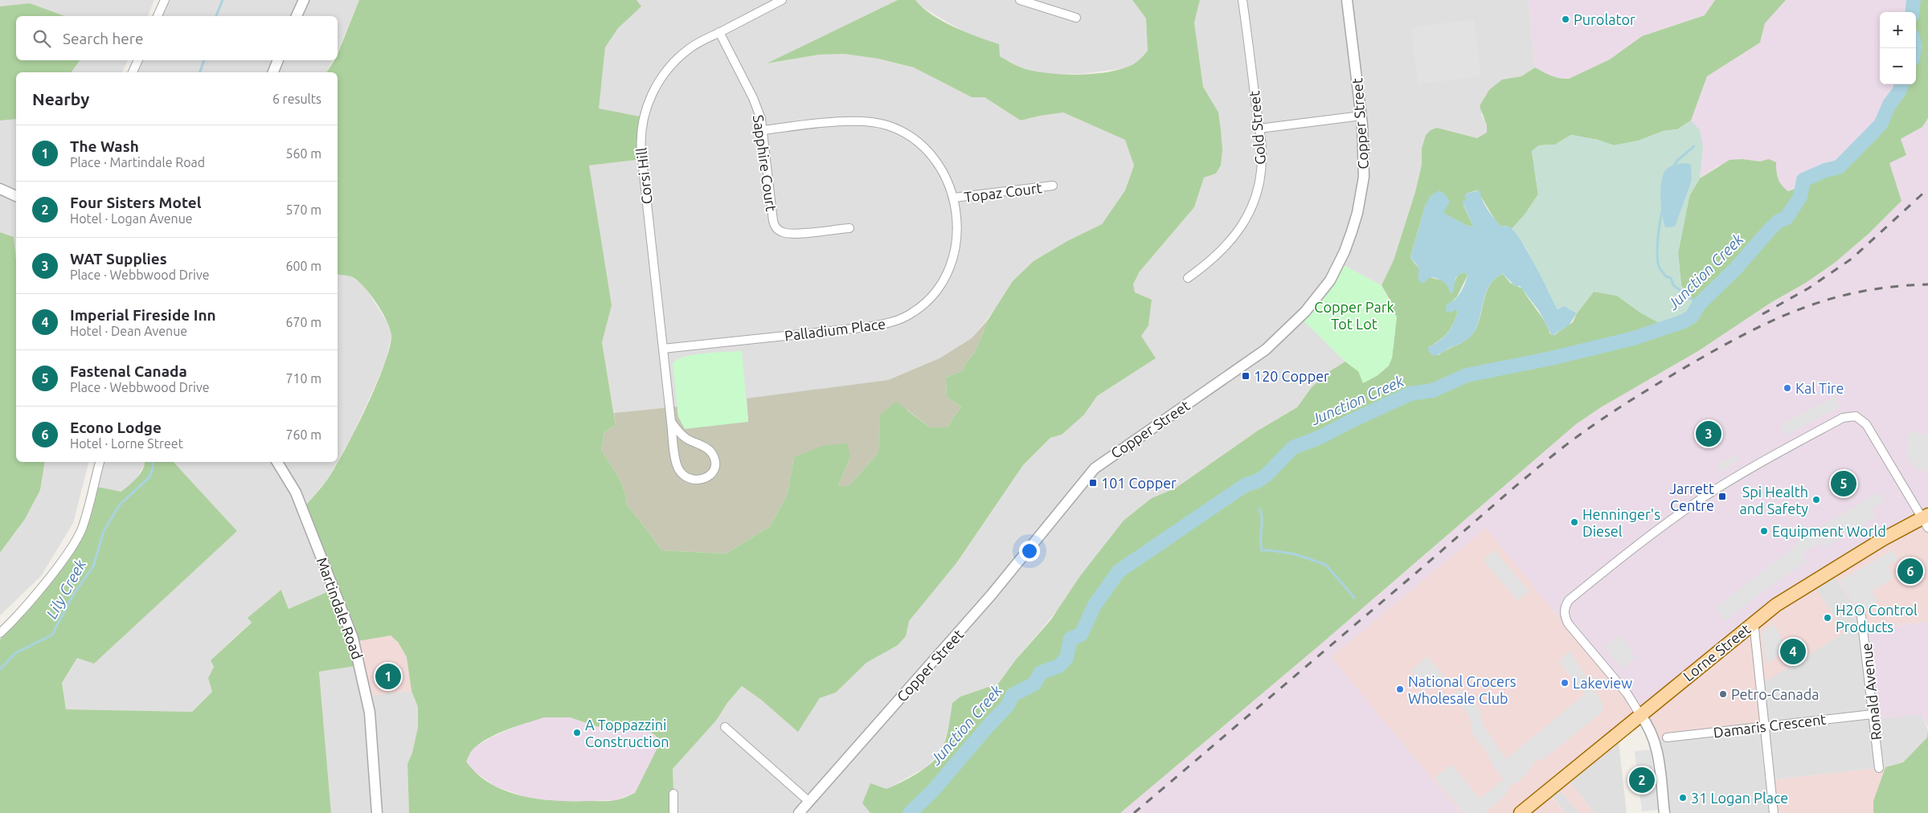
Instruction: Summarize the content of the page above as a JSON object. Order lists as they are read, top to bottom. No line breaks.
{"streets":{"main road":["Lorne Street"],"street":["Copper Street","Gold Street","Sapphire Court","Corsi Hill","Topaz Court","Palladium Place","Martindale Road","Ronald Avenue","Damaris Crescent"]},"crossings":[["Sapphire Court","Corsi Hill"],["Sapphire Court","Palladium Place"],["Corsi Hill","Palladium Place"],["Topaz Court","Palladium Place"],["Ronald Avenue","Damaris Crescent"]],"water":["Junction Creek","Lily Creek"],"parks":["Copper Park Tot Lot"],"places":{"other":["Purolator","Kal Tire","Spi Health and Safety","Henninger's Diesel","Equipment World","H2O Control Products","Lakeview","National Grocers Wholesale Club","Petro-Canada","A Toppazzini Construction","31 Logan Place"],"transit":["120 Copper","101 Copper","Jarrett Centre"]},"page":{"map_buttons":["+","−"],"search":"Search here","heading":["Nearby","6 results"],"list":[{"mark":"1","name":"The Wash","note":"Place · Martindale Road","value":"560 m"},{"mark":"2","name":"Four Sisters Motel","note":"Hotel · Logan Avenue","value":"570 m"},{"mark":"3","name":"WAT Supplies","note":"Place · Webbwood Drive","value":"600 m"},{"mark":"4","name":"Imperial Fireside Inn","note":"Hotel · Dean Avenue","value":"670 m"},{"mark":"5","name":"Fastenal Canada","note":"Place · Webbwood Drive","value":"710 m"},{"mark":"6","name":"Econo Lodge","note":"Hotel · Lorne Street","value":"760 m"}],"pins":["3","5","6","4","1","2"]}}
